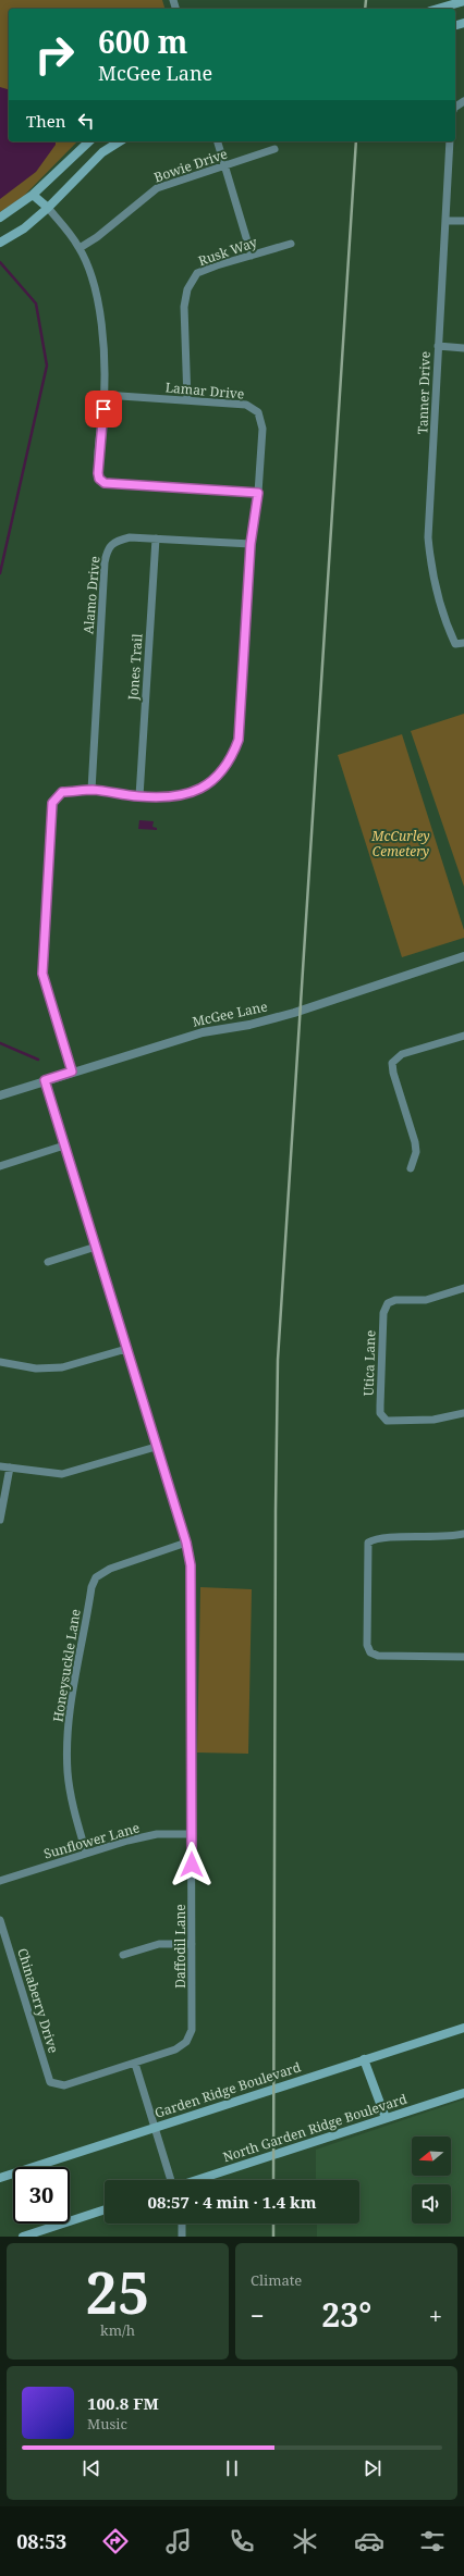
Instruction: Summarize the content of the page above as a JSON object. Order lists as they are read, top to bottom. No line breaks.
{"streets":{"main road":["Garden Ridge Boulevard","North Garden Ridge Boulevard"],"street":["Bowie Drive","Rusk Way","Lamar Drive","Tanner Drive","Alamo Drive","Jones Trail","McGee Lane","Utica Lane","Honeysuckle Lane","Sunflower Lane","Daffodil Lane","Chinaberry Drive"]},"crossings":[["Rusk Way","Lamar Drive"],["Lamar Drive","Alamo Drive"],["Lamar Drive","Jones Trail"],["Lamar Drive","McGee Lane"],["Alamo Drive","Jones Trail"],["McGee Lane","Daffodil Lane"],["Honeysuckle Lane","Sunflower Lane"],["Honeysuckle Lane","Daffodil Lane"],["Sunflower Lane","Daffodil Lane"],["Daffodil Lane","Chinaberry Drive"]],"parks":["McCurley Cemetery"],"north":"left","page":{"turn":["600 m","McGee Lane"],"then":"Then","limit":"30","trip":"08:57 · 4 min · 1.4 km","tile":[["25","km/h"],"Climate"],"heat":["−","23°","+"],"song":["100.8 FM","Music"],"tabs":"08:53"}}
